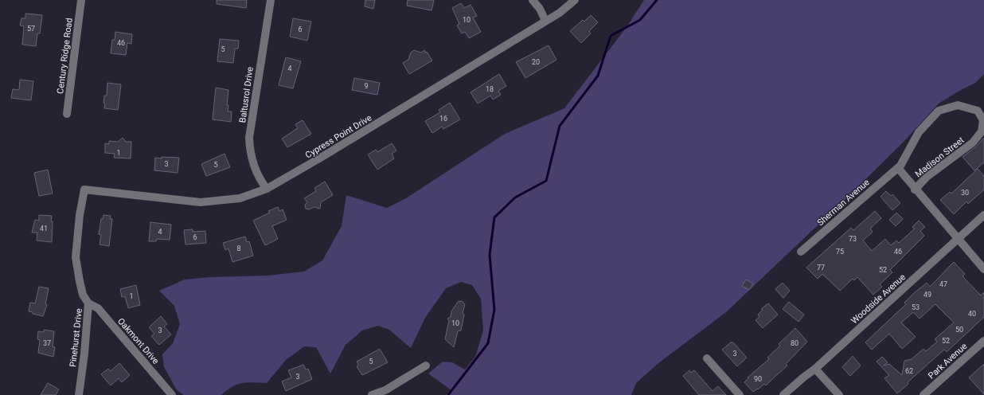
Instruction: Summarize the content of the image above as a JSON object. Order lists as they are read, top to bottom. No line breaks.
{"streets":{"street":["Century Ridge Road","Baltusrol Drive","Cypress Point Drive","Madison Street","Sherman Avenue","Woodside Avenue","Pinehurst Drive","Oakmont Drive","Park Avenue"]},"crossings":[["Baltusrol Drive","Cypress Point Drive"],["Cypress Point Drive","Pinehurst Drive"],["Madison Street","Sherman Avenue"],["Madison Street","Woodside Avenue"],["Pinehurst Drive","Oakmont Drive"]],"house_numbers":["10","57","6","46","5","20","4","9","18","16","1","3","5","30","41","4","6","73","8","75","46","77","52","47","49","1","53","40","10","50","3","52","37","80","3","5","62","3","90"]}
